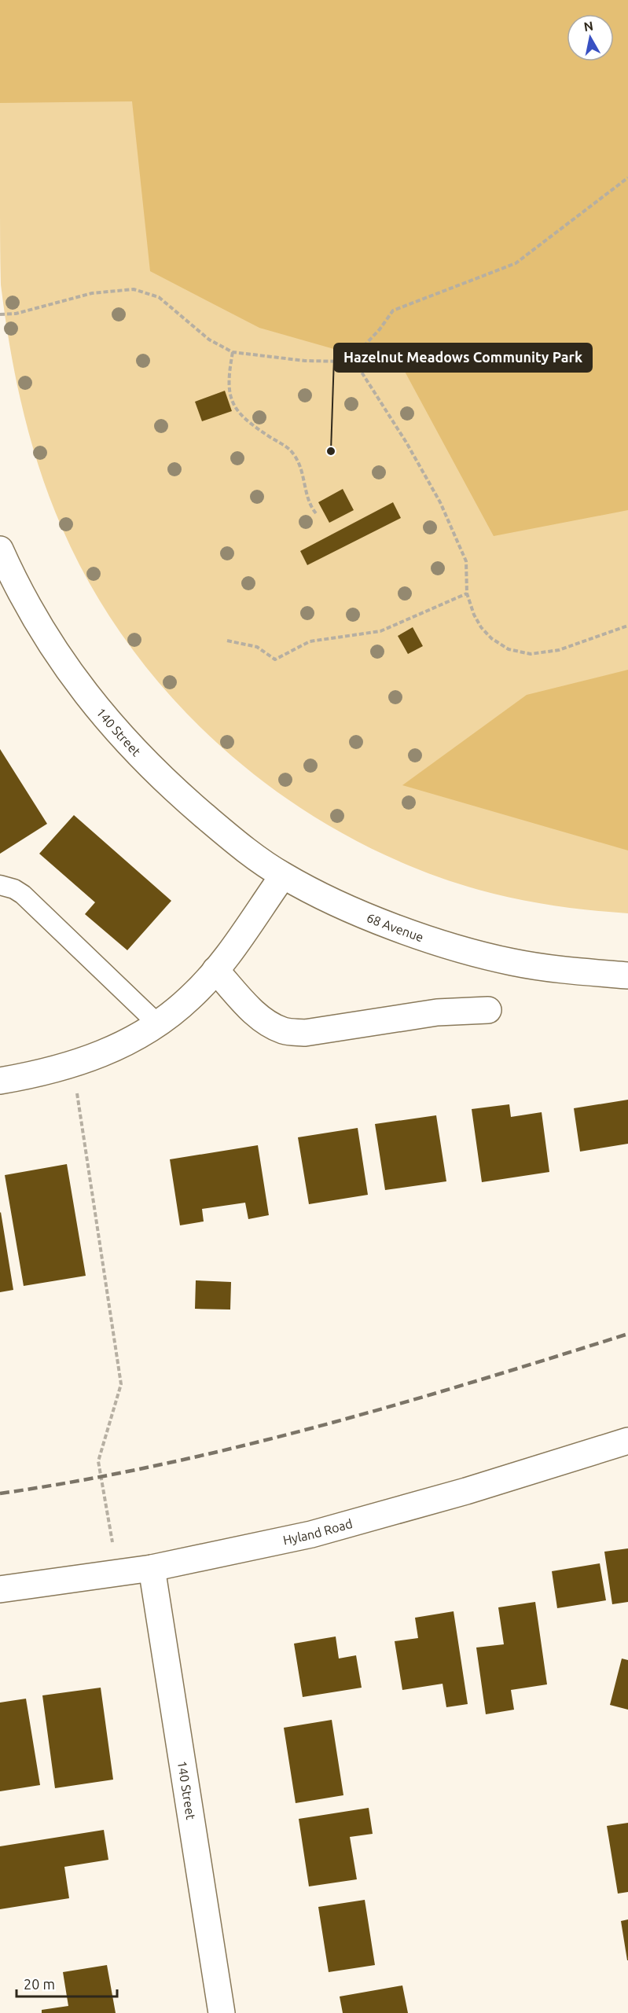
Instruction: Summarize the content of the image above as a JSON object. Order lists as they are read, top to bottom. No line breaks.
{"streets":{"street":["140 Street","68 Avenue","Hyland Road"]},"crossings":[["140 Street","68 Avenue"],["140 Street","Hyland Road"]],"places":["Hazelnut Meadows Community Park"],"scale_bar":"20 m","north":"top"}
